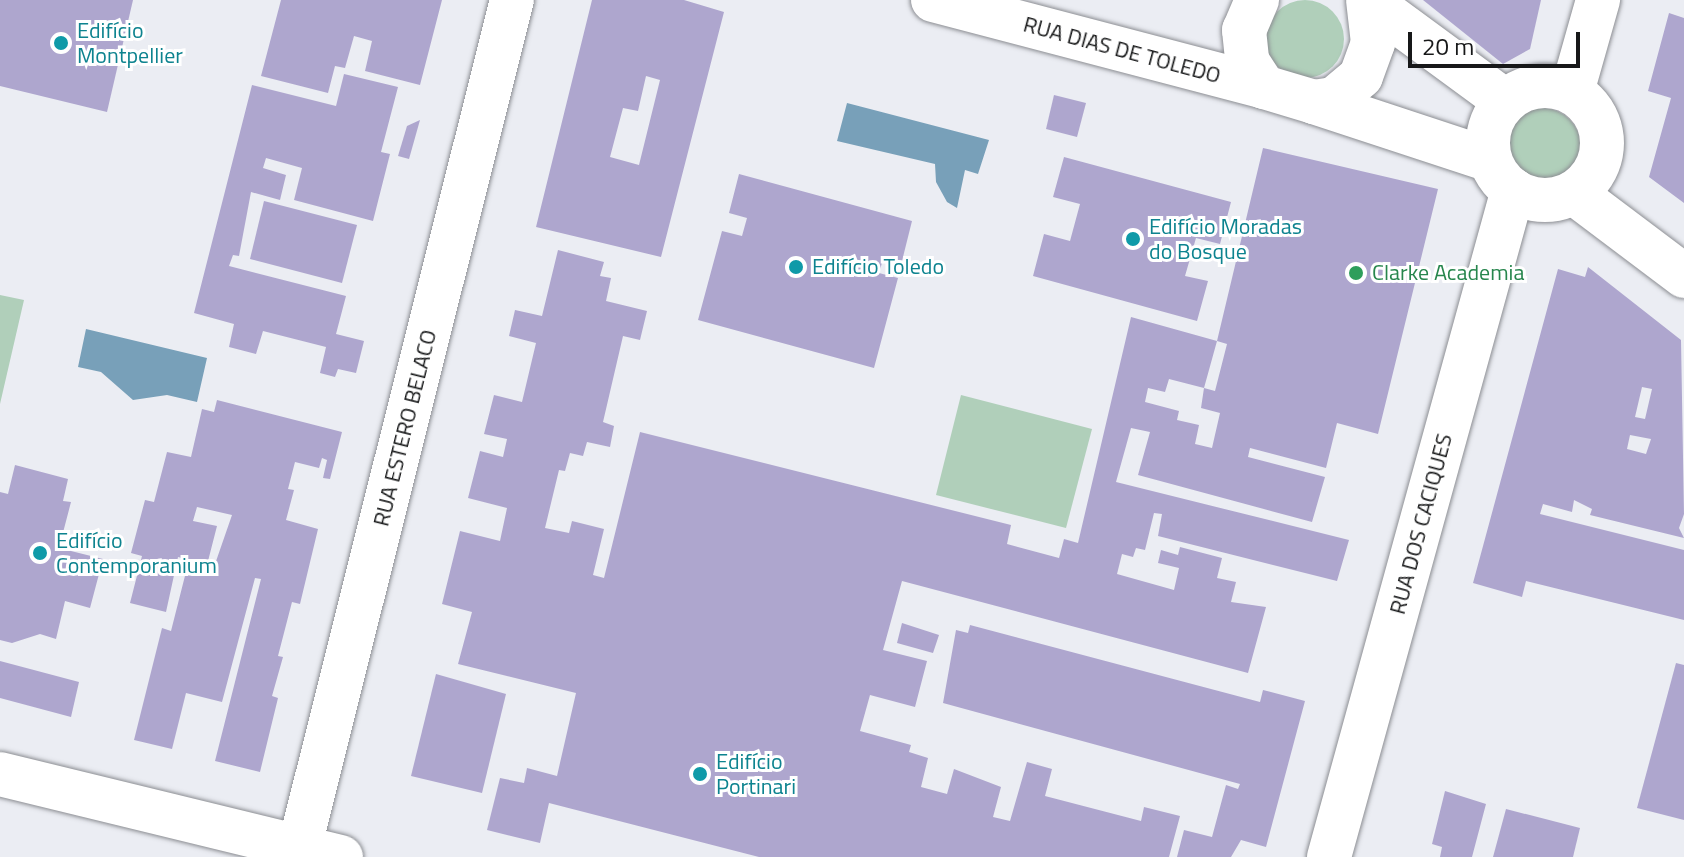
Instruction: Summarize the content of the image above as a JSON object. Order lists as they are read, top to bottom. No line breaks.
{"streets":{"street":["RUA DIAS DE TOLEDO","RUA ESTERO BELACO","RUA DOS CACIQUES"]},"places":["Edifício Montpellier","Edifício Moradas do Bosque","Edifício Toledo","Clarke Academia","Edifício Contemporanium","Edifício Portinari"],"scale_bar":"20 m"}
